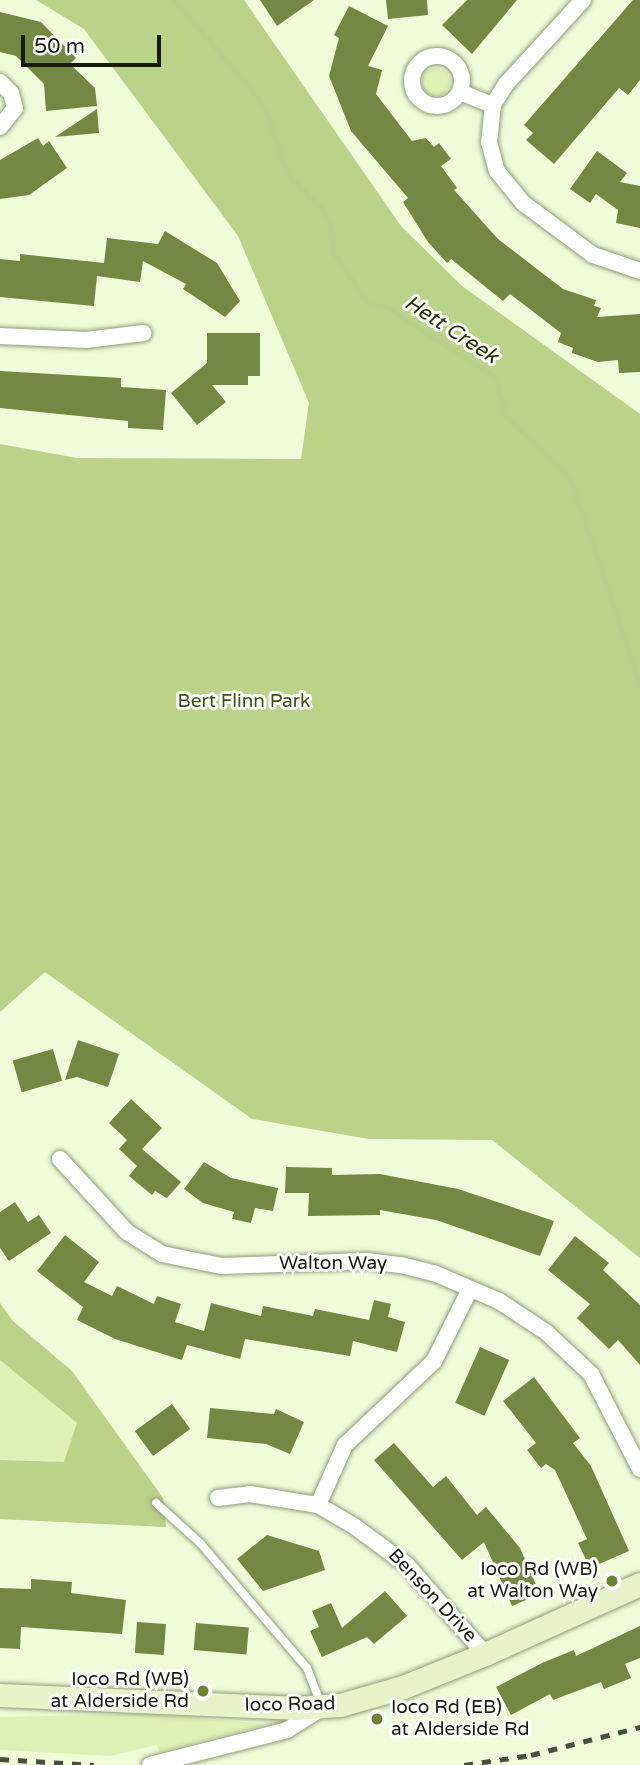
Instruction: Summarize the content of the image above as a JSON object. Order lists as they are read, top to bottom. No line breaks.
{"streets":{"main road":["Ioco Road"],"street":["Walton Way","Benson Drive"]},"crossings":[["Benson Drive","Ioco Road"]],"water":["Hett Creek"],"parks":["Bert Flinn Park"],"places":["Ioco Rd (WB) at Walton Way","Ioco Rd (WB) at Alderside Rd","Ioco Rd (EB) at Alderside Rd"],"scale_bar":"50 m"}
